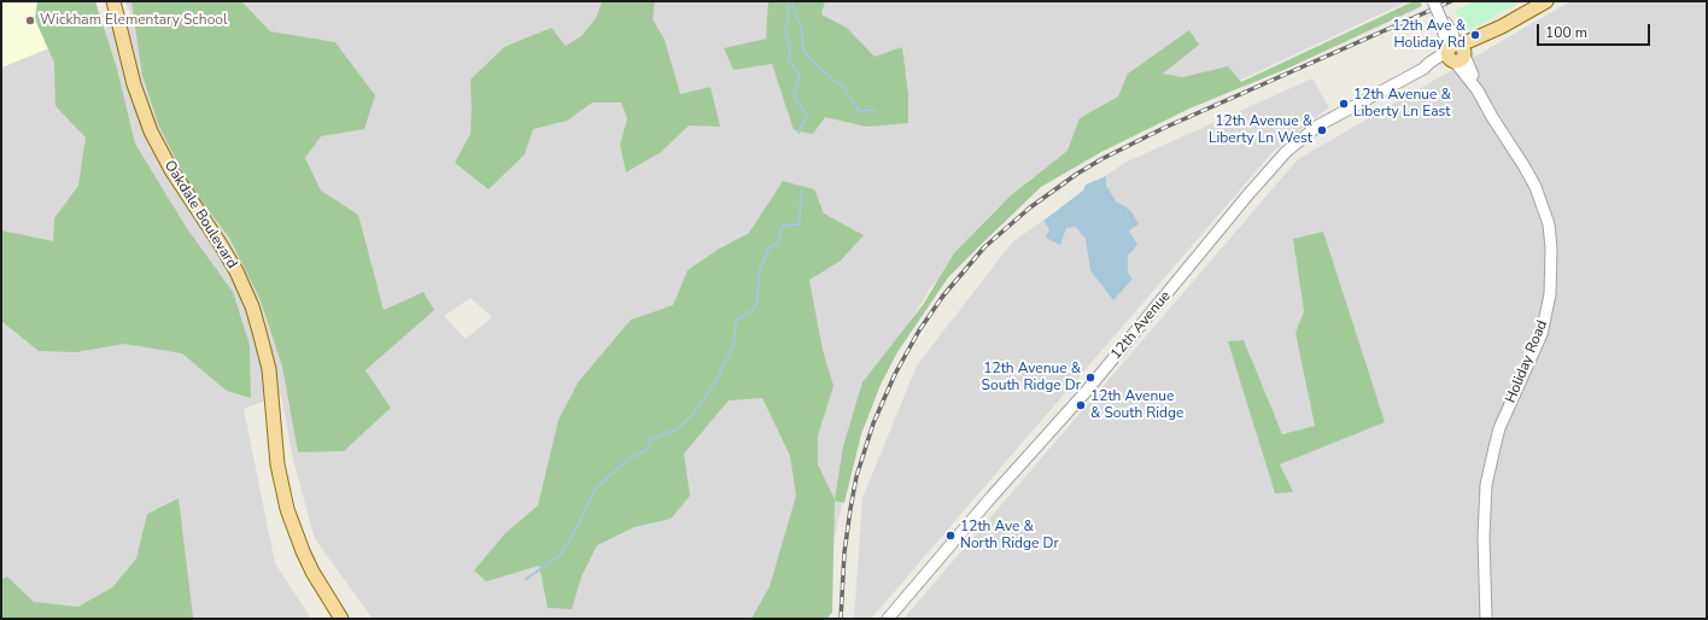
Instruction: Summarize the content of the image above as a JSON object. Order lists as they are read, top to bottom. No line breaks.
{"streets":{"main road":["Oakdale Boulevard","12th Avenue"],"street":["Holiday Road"]},"crossings":[["12th Avenue","Holiday Road"]],"places":["Wickham Elementary School","12th Ave & Holiday Rd","12th Avenue & Liberty Ln East","12th Avenue & Liberty Ln West","12th Avenue & South Ridge Dr","12th Avenue & South Ridge","12th Ave & North Ridge Dr"],"scale_bar":"100 m"}
